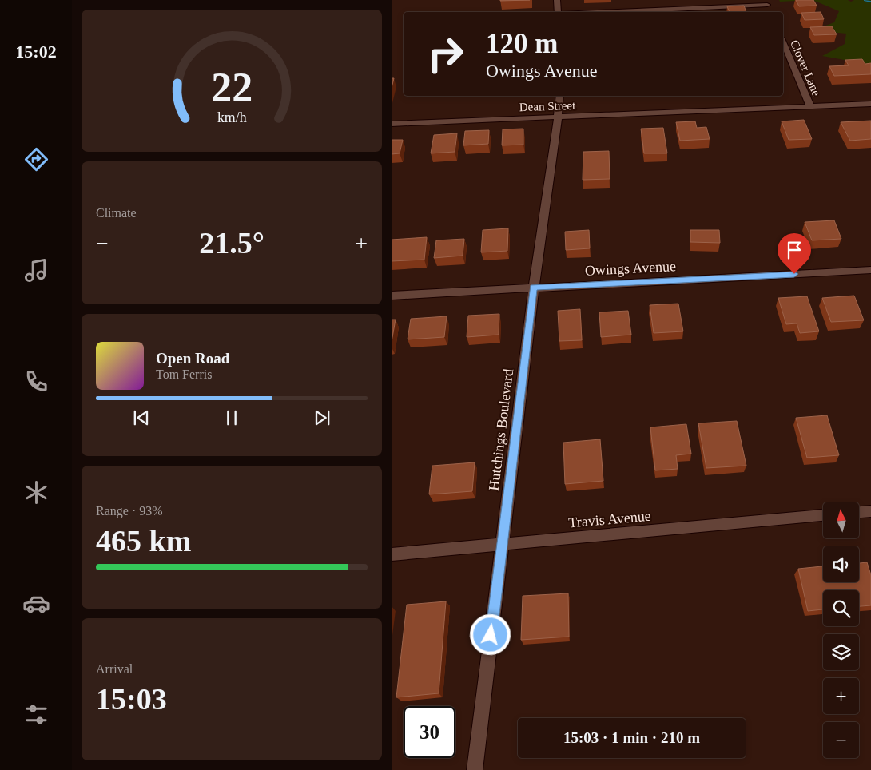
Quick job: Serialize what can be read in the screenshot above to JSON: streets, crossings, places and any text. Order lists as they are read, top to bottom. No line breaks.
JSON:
{"streets":{"street":["Clover Lane","Dean Street","Owings Avenue","Hutchings Boulevard","Travis Avenue"]},"crossings":[["Clover Lane","Dean Street"],["Dean Street","Hutchings Boulevard"],["Owings Avenue","Hutchings Boulevard"],["Hutchings Boulevard","Travis Avenue"]],"north":"top","page":{"tabs":"15:02","turn":["120 m","Owings Avenue"],"tile":["Climate",["Range · 93%","465 km"],["Arrival","15:03"]],"heat":["−","21.5°","+"],"song":["Open Road","Tom Ferris"],"map_buttons":["+","−"],"limit":"30","trip":"15:03 · 1 min · 210 m","gauge":["22","km/h"]}}
